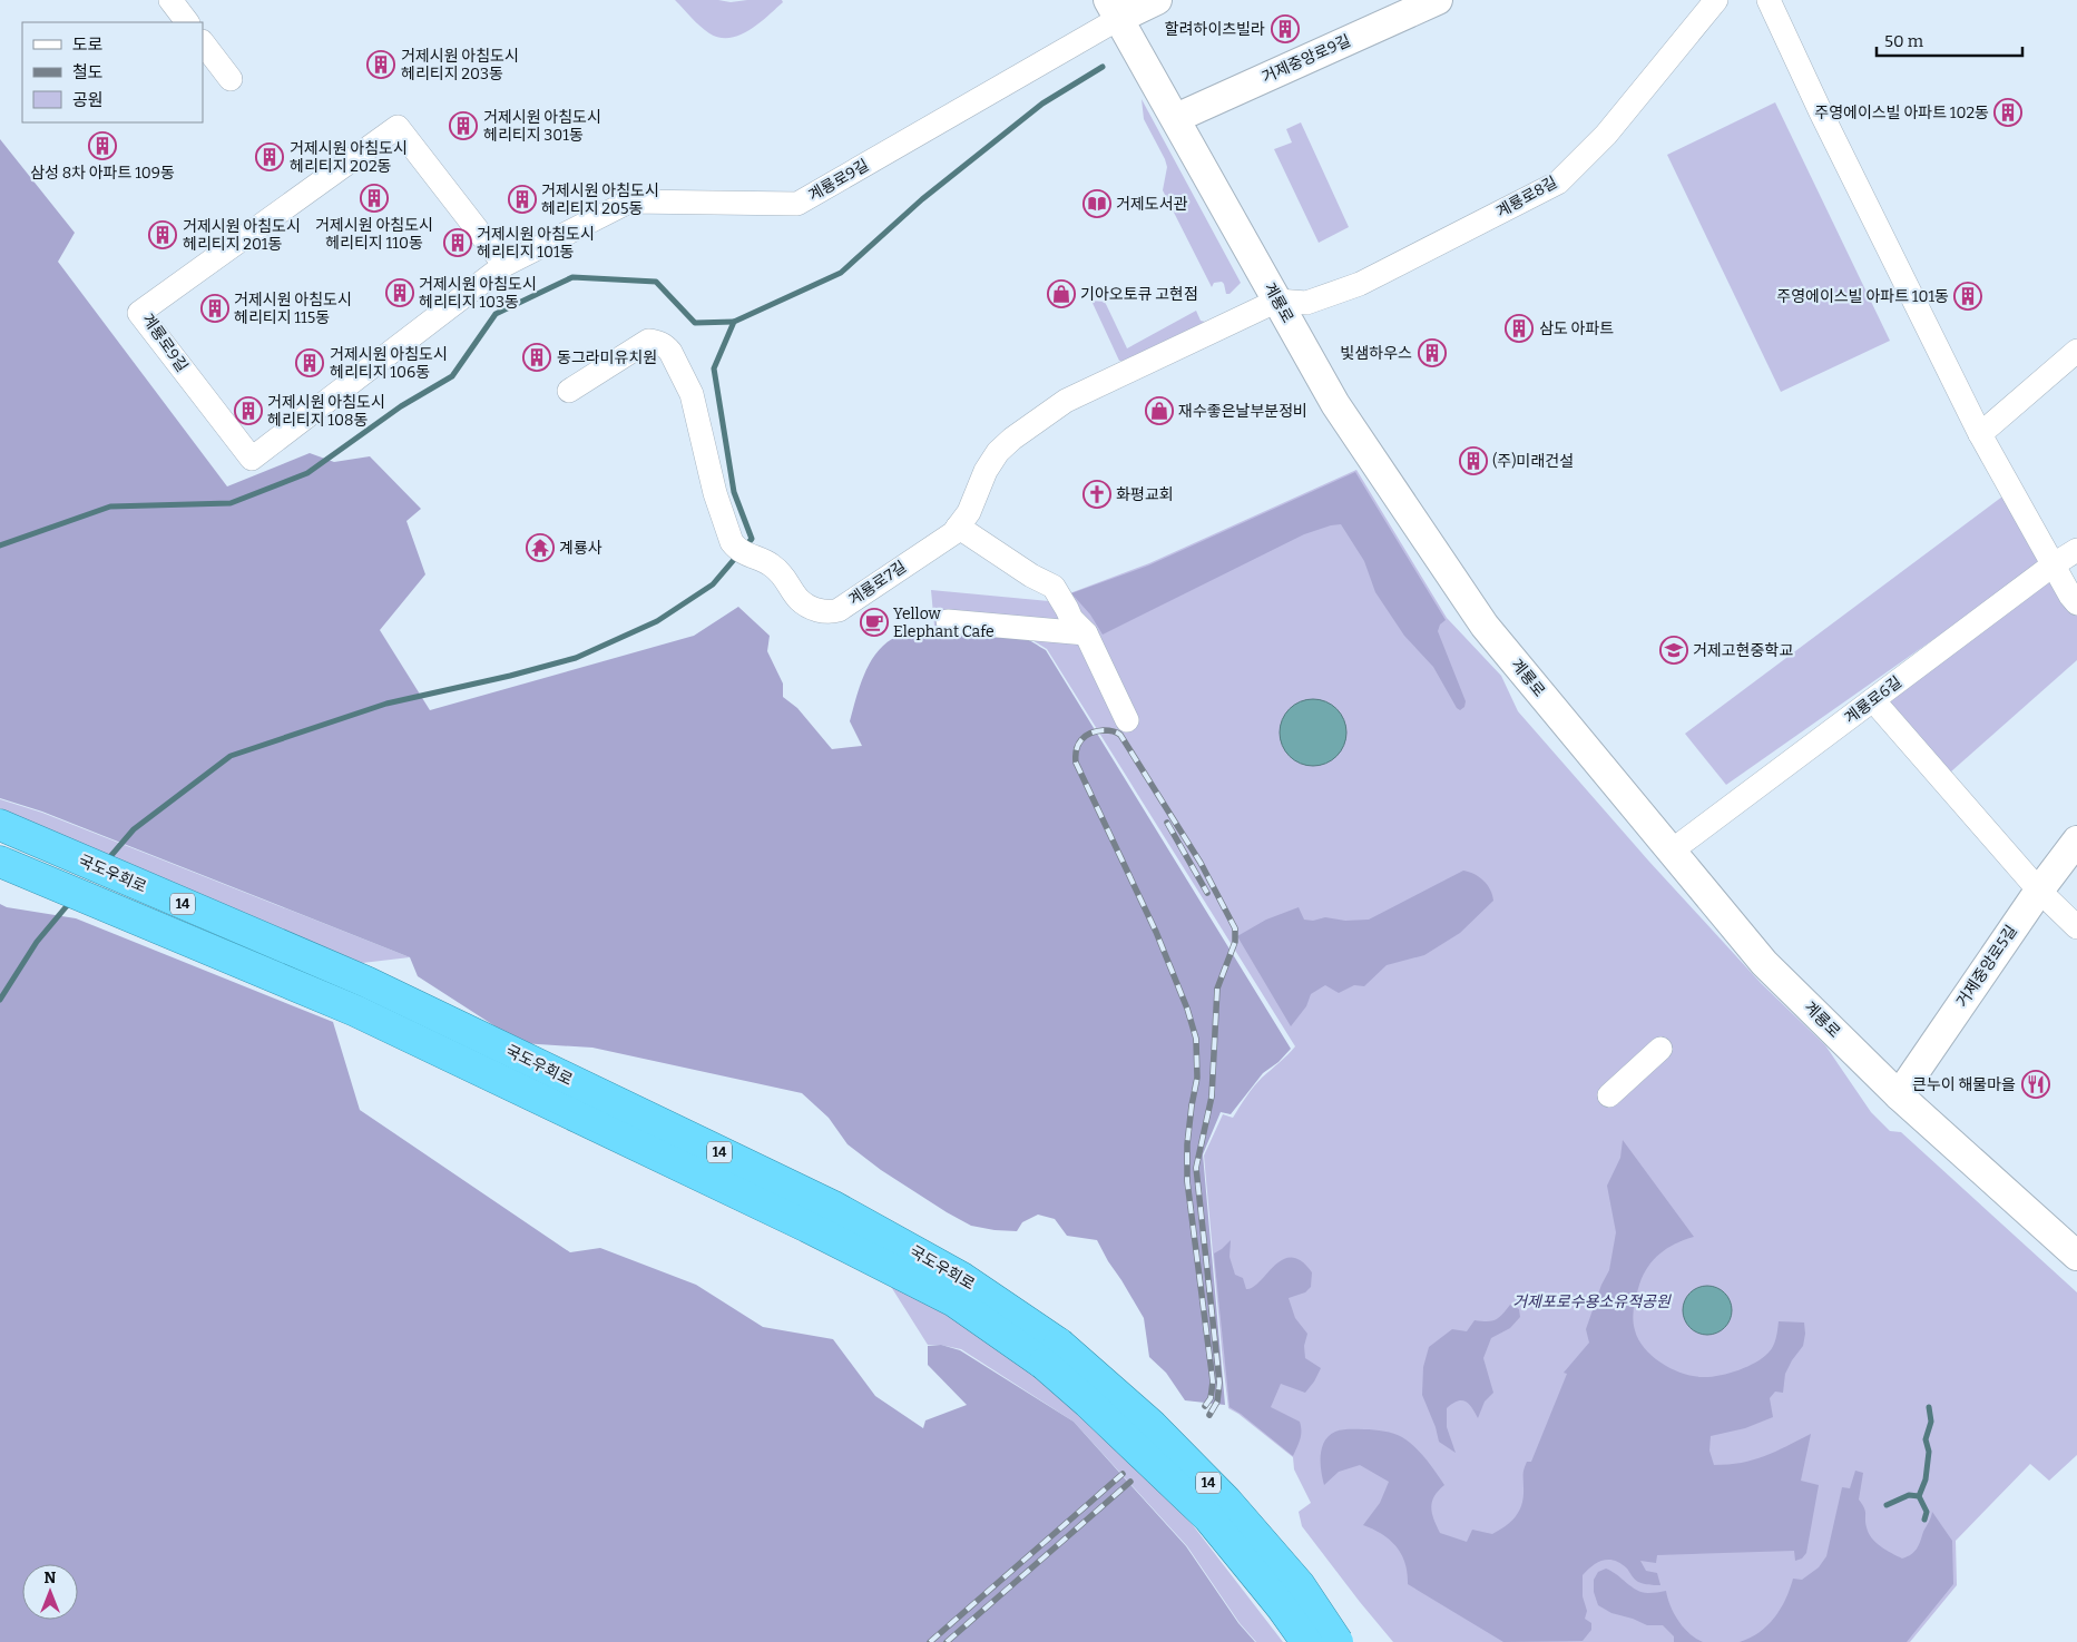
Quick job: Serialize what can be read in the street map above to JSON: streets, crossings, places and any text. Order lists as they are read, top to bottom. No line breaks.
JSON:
{"streets":{"highway":["국도우회로","14"],"street":["거제중앙로9길","계룡로9길","계룡로8길","계룡로","계룡로7길","계룡로6길","거제중앙로5길"]},"crossings":[["거제중앙로9길","계룡로"],["계룡로9길","계룡로"],["계룡로8길","계룡로"],["계룡로8길","계룡로7길"],["계룡로","계룡로7길"],["계룡로","계룡로6길"],["계룡로","거제중앙로5길"],["국도우회로","14"]],"parks":["거제포로수용소유적공원"],"places":{"building":["할려하이츠빌라","거제시원 아침도시 헤리티지 203동","주영에이스빌 아파트 102동","거제시원 아침도시 헤리티지 301동","삼성 8차 아파트 109동","거제시원 아침도시 헤리티지 202동","거제시원 아침도시 헤리티지 110동","거제시원 아침도시 헤리티지 205동","거제시원 아침도시 헤리티지 201동","거제시원 아침도시 헤리티지 101동","거제시원 아침도시 헤리티지 103동","주영에이스빌 아파트 101동","거제시원 아침도시 헤리티지 115동","삼도 아파트","빛샘하우스","동그라미유치원","거제시원 아침도시 헤리티지 106동","거제시원 아침도시 헤리티지 108동","(주)미래건설"],"library":["거제도서관"],"shop":["기아오토큐 고현점","재수좋은날부분정비"],"church":["화평교회"],"temple":["계룡사"],"cafe":["Yellow Elephant Cafe"],"school or university":["거제고현중학교"],"restaurant":["큰누이 해물마을"]},"legend":["도로","철도","공원"],"scale_bar":"50 m","north":"top"}
